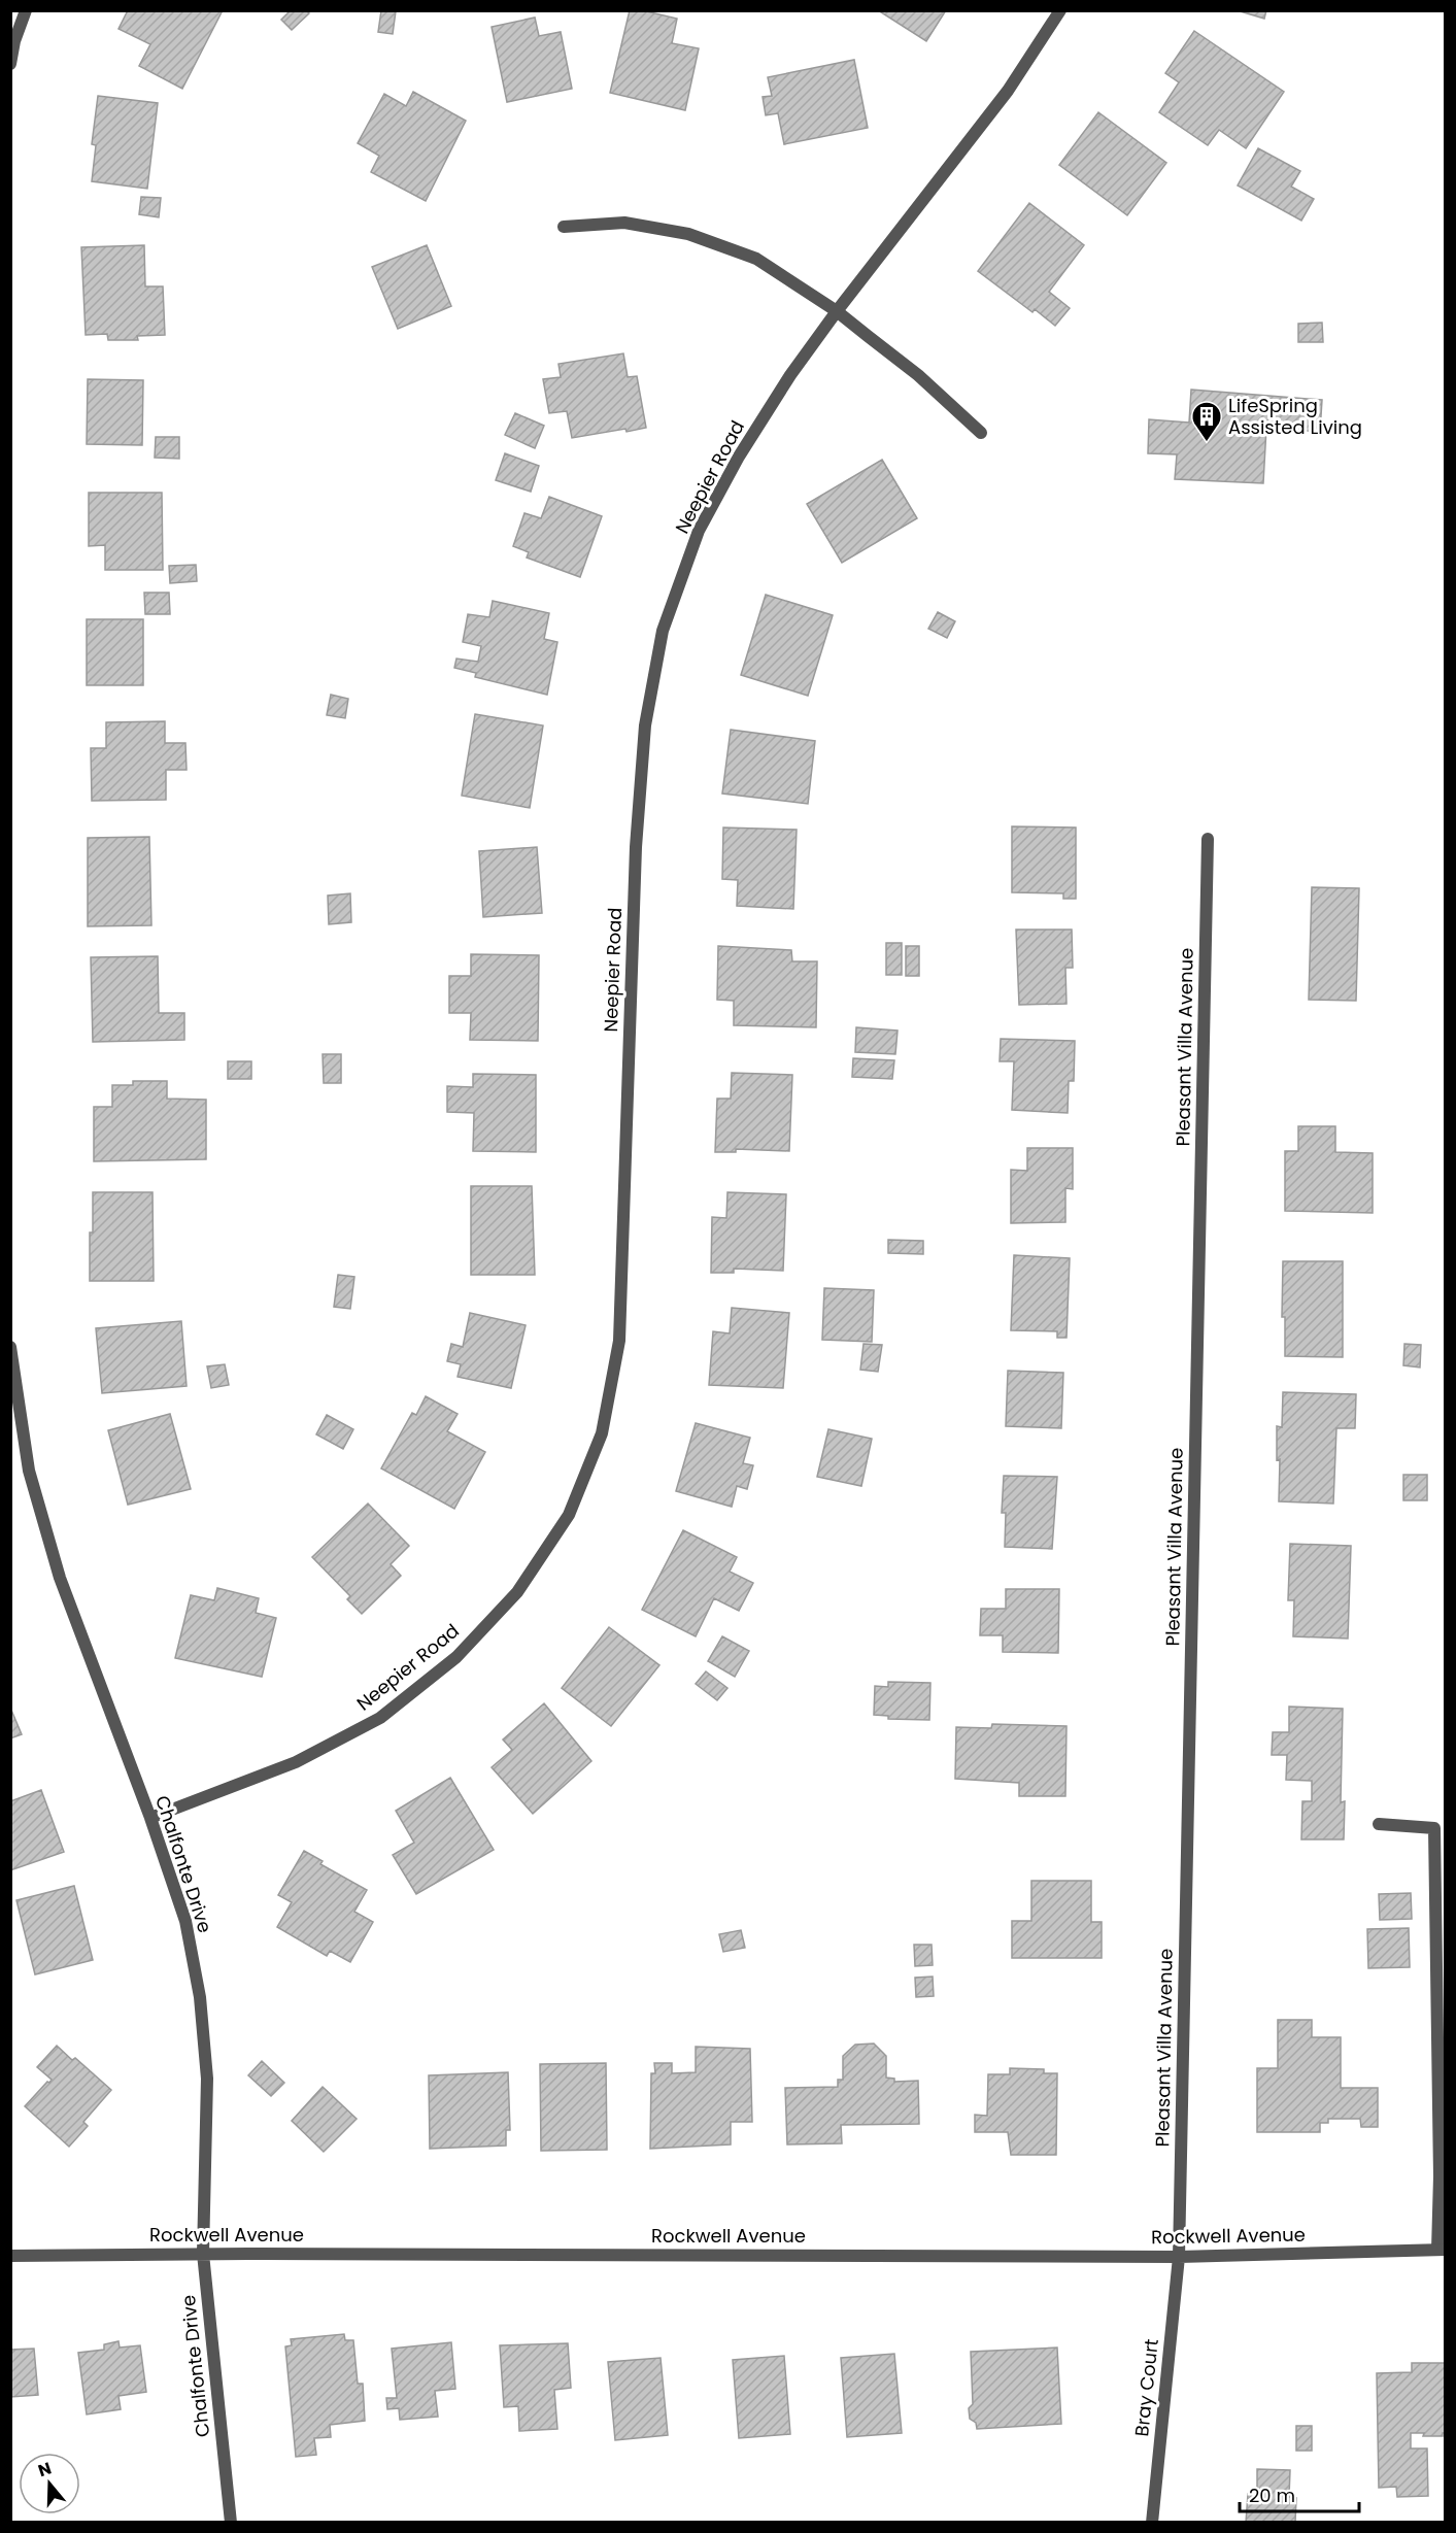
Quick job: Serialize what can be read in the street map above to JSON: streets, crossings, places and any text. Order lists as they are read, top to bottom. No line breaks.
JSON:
{"streets":{"street":["Neepier Road","Pleasant Villa Avenue","Chalfonte Drive","Rockwell Avenue","Bray Court"]},"crossings":[["Neepier Road","Chalfonte Drive"],["Pleasant Villa Avenue","Rockwell Avenue"],["Pleasant Villa Avenue","Bray Court"],["Chalfonte Drive","Rockwell Avenue"],["Rockwell Avenue","Bray Court"]],"places":{"building":["LifeSpring Assisted Living"]},"scale_bar":"20 m","north":"top"}
